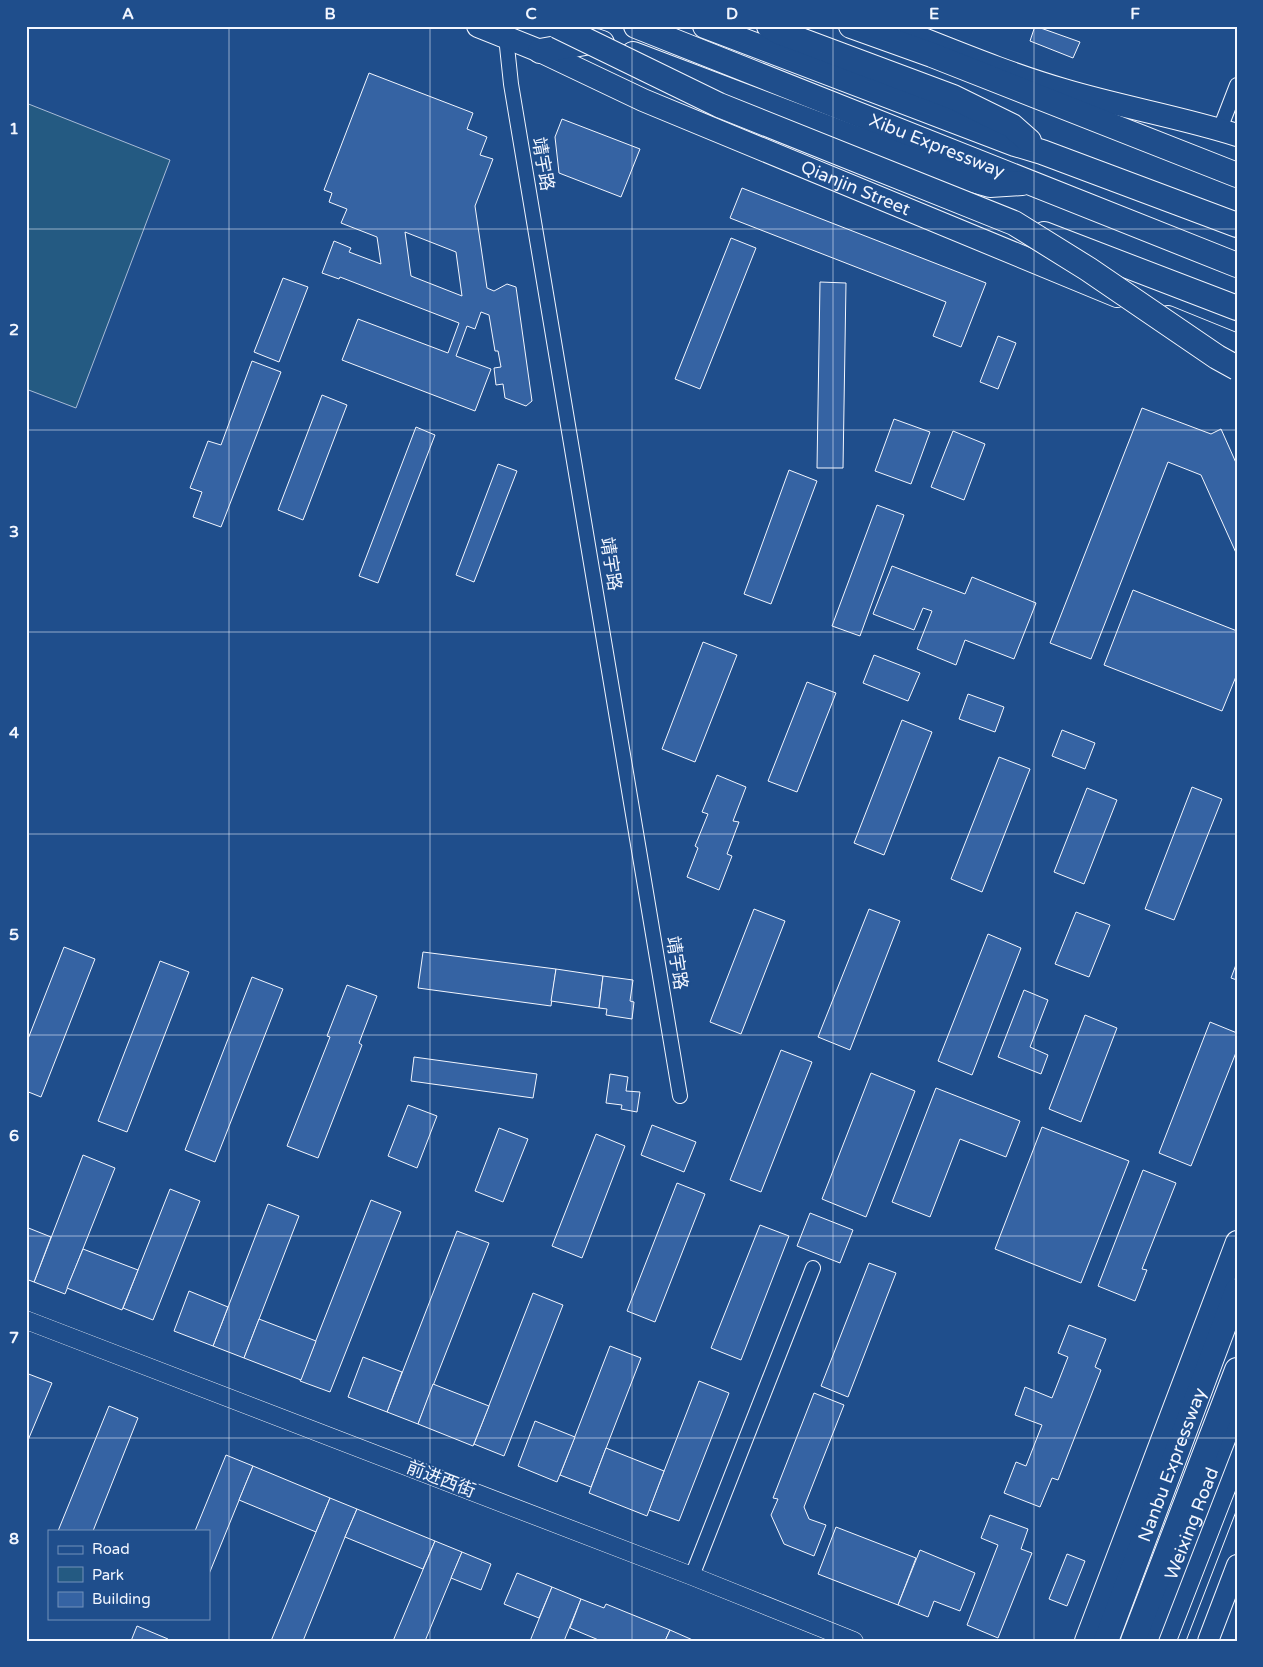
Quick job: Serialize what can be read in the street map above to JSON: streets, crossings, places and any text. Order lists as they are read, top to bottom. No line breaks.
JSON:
{"streets":{"highway":["Xibu Expressway","Nanbu Expressway"],"main road":["Qianjin Street","Weixing Road"],"street":["靖宇路","前进西街"]},"crossings":[["靖宇路","Qianjin Street"]],"legend":["Road","Park","Building"],"grid":{"columns":["A","B","C","D","E","F"],"rows":["1","2","3","4","5","6","7","8"]}}
